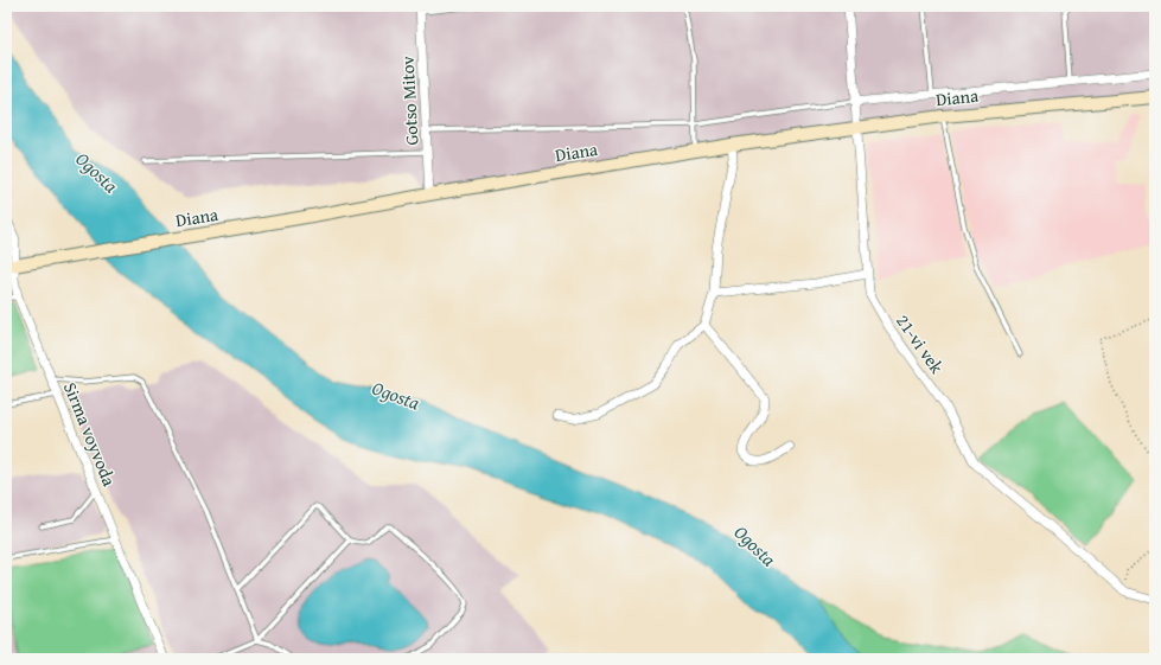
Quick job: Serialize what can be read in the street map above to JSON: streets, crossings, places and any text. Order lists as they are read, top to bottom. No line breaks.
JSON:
{"streets":{"main road":["Diana"],"street":["Gotso Mitov","21-vi vek","Sirma voyvoda"]},"crossings":[["Diana","Gotso Mitov"],["Diana","21-vi vek"],["Diana","Sirma voyvoda"]],"water":["Ogosta"]}
